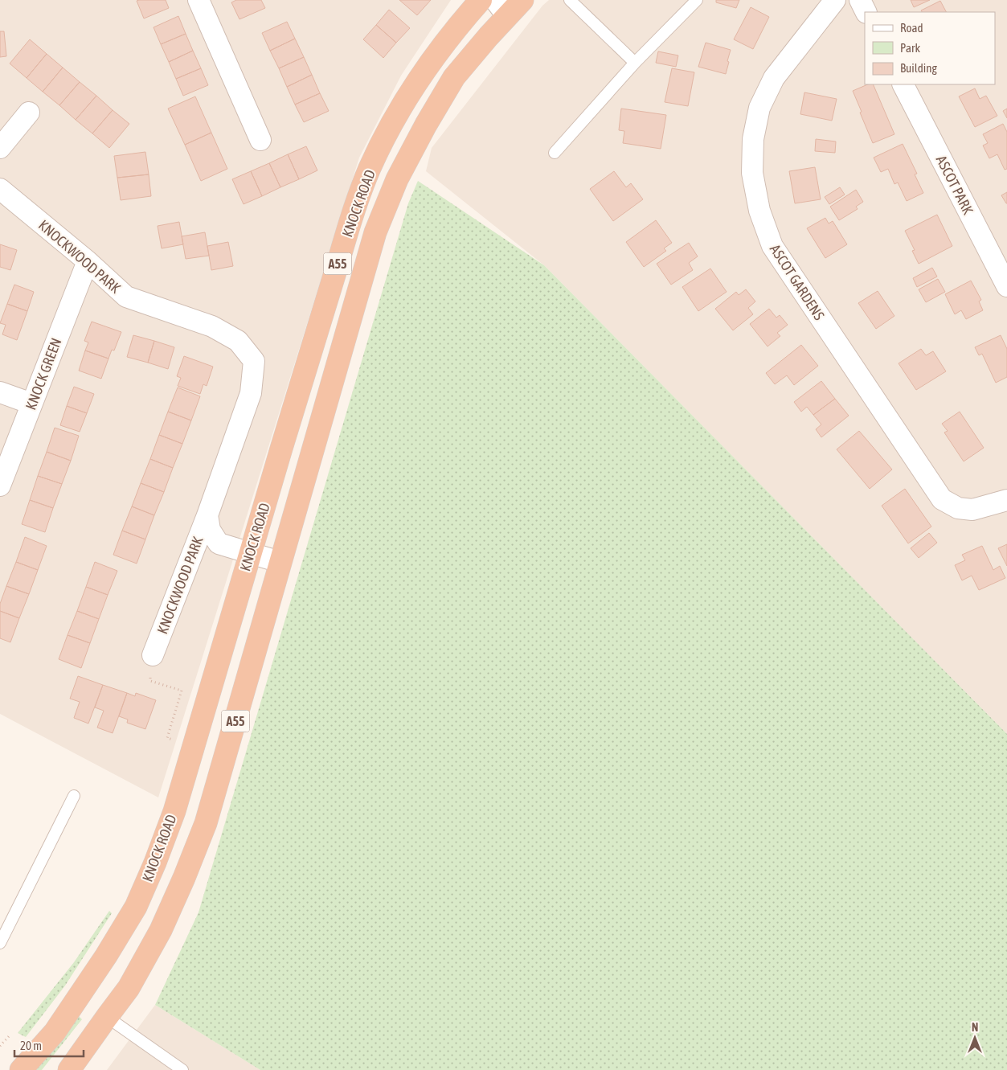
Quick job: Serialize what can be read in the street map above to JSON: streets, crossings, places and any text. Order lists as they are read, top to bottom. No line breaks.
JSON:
{"streets":{"highway":["KNOCK ROAD","A55"],"street":["ASCOT PARK","KNOCKWOOD PARK","ASCOT GARDENS","KNOCK GREEN"]},"crossings":[["KNOCK ROAD","KNOCKWOOD PARK"],["KNOCKWOOD PARK","KNOCK GREEN"]],"legend":["Road","Park","Building"],"scale_bar":"20 m","north":"top"}
